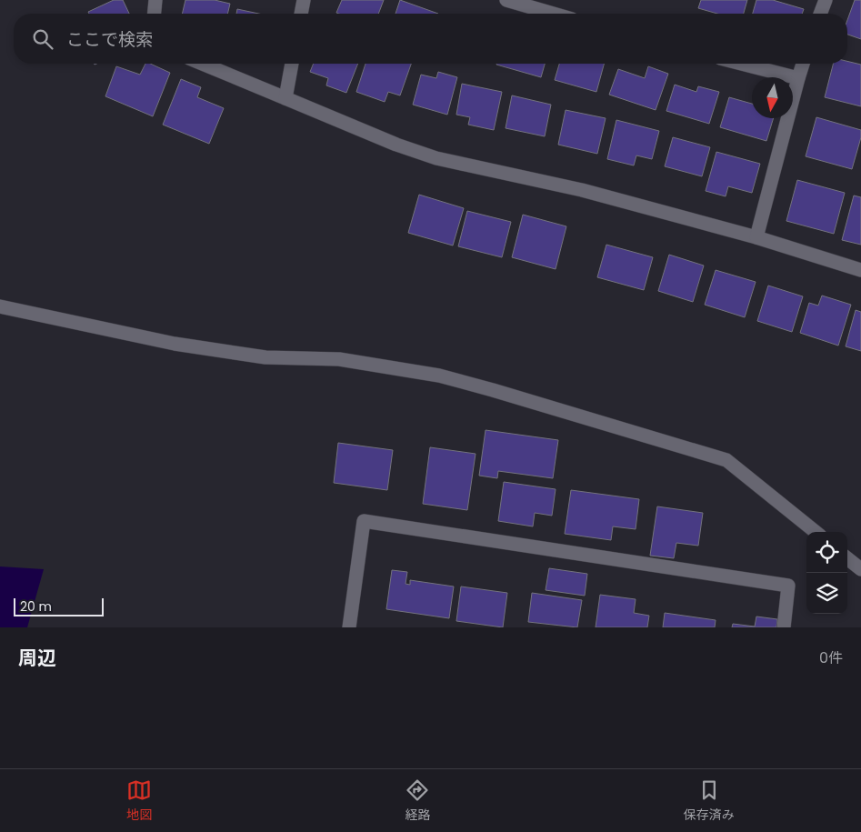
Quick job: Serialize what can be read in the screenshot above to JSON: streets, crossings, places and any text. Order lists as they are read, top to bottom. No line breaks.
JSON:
{"scale_bar":"20 m","north":"bottom","page":{"search":"ここで検索","scale":"20 m","heading":["周辺","0件"],"nav":["地図","経路","保存済み"]}}
